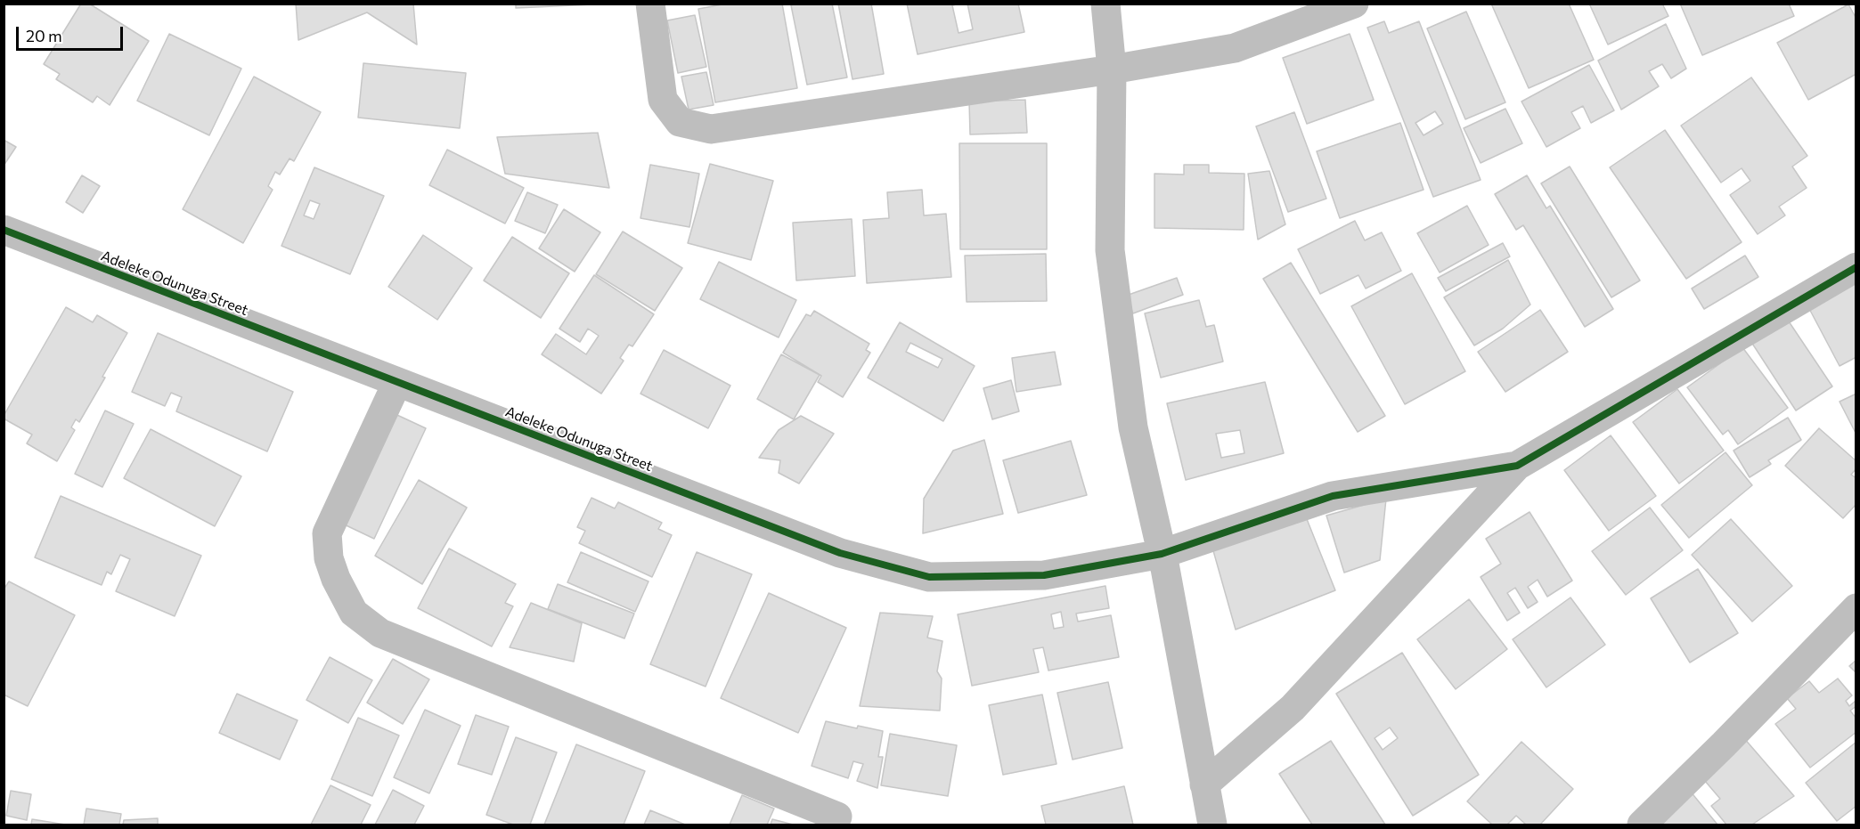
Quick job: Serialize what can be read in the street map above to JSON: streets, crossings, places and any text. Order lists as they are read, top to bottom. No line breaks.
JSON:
{"streets":{"street":["Adeleke Odunuga Street"]},"scale_bar":"20 m"}
